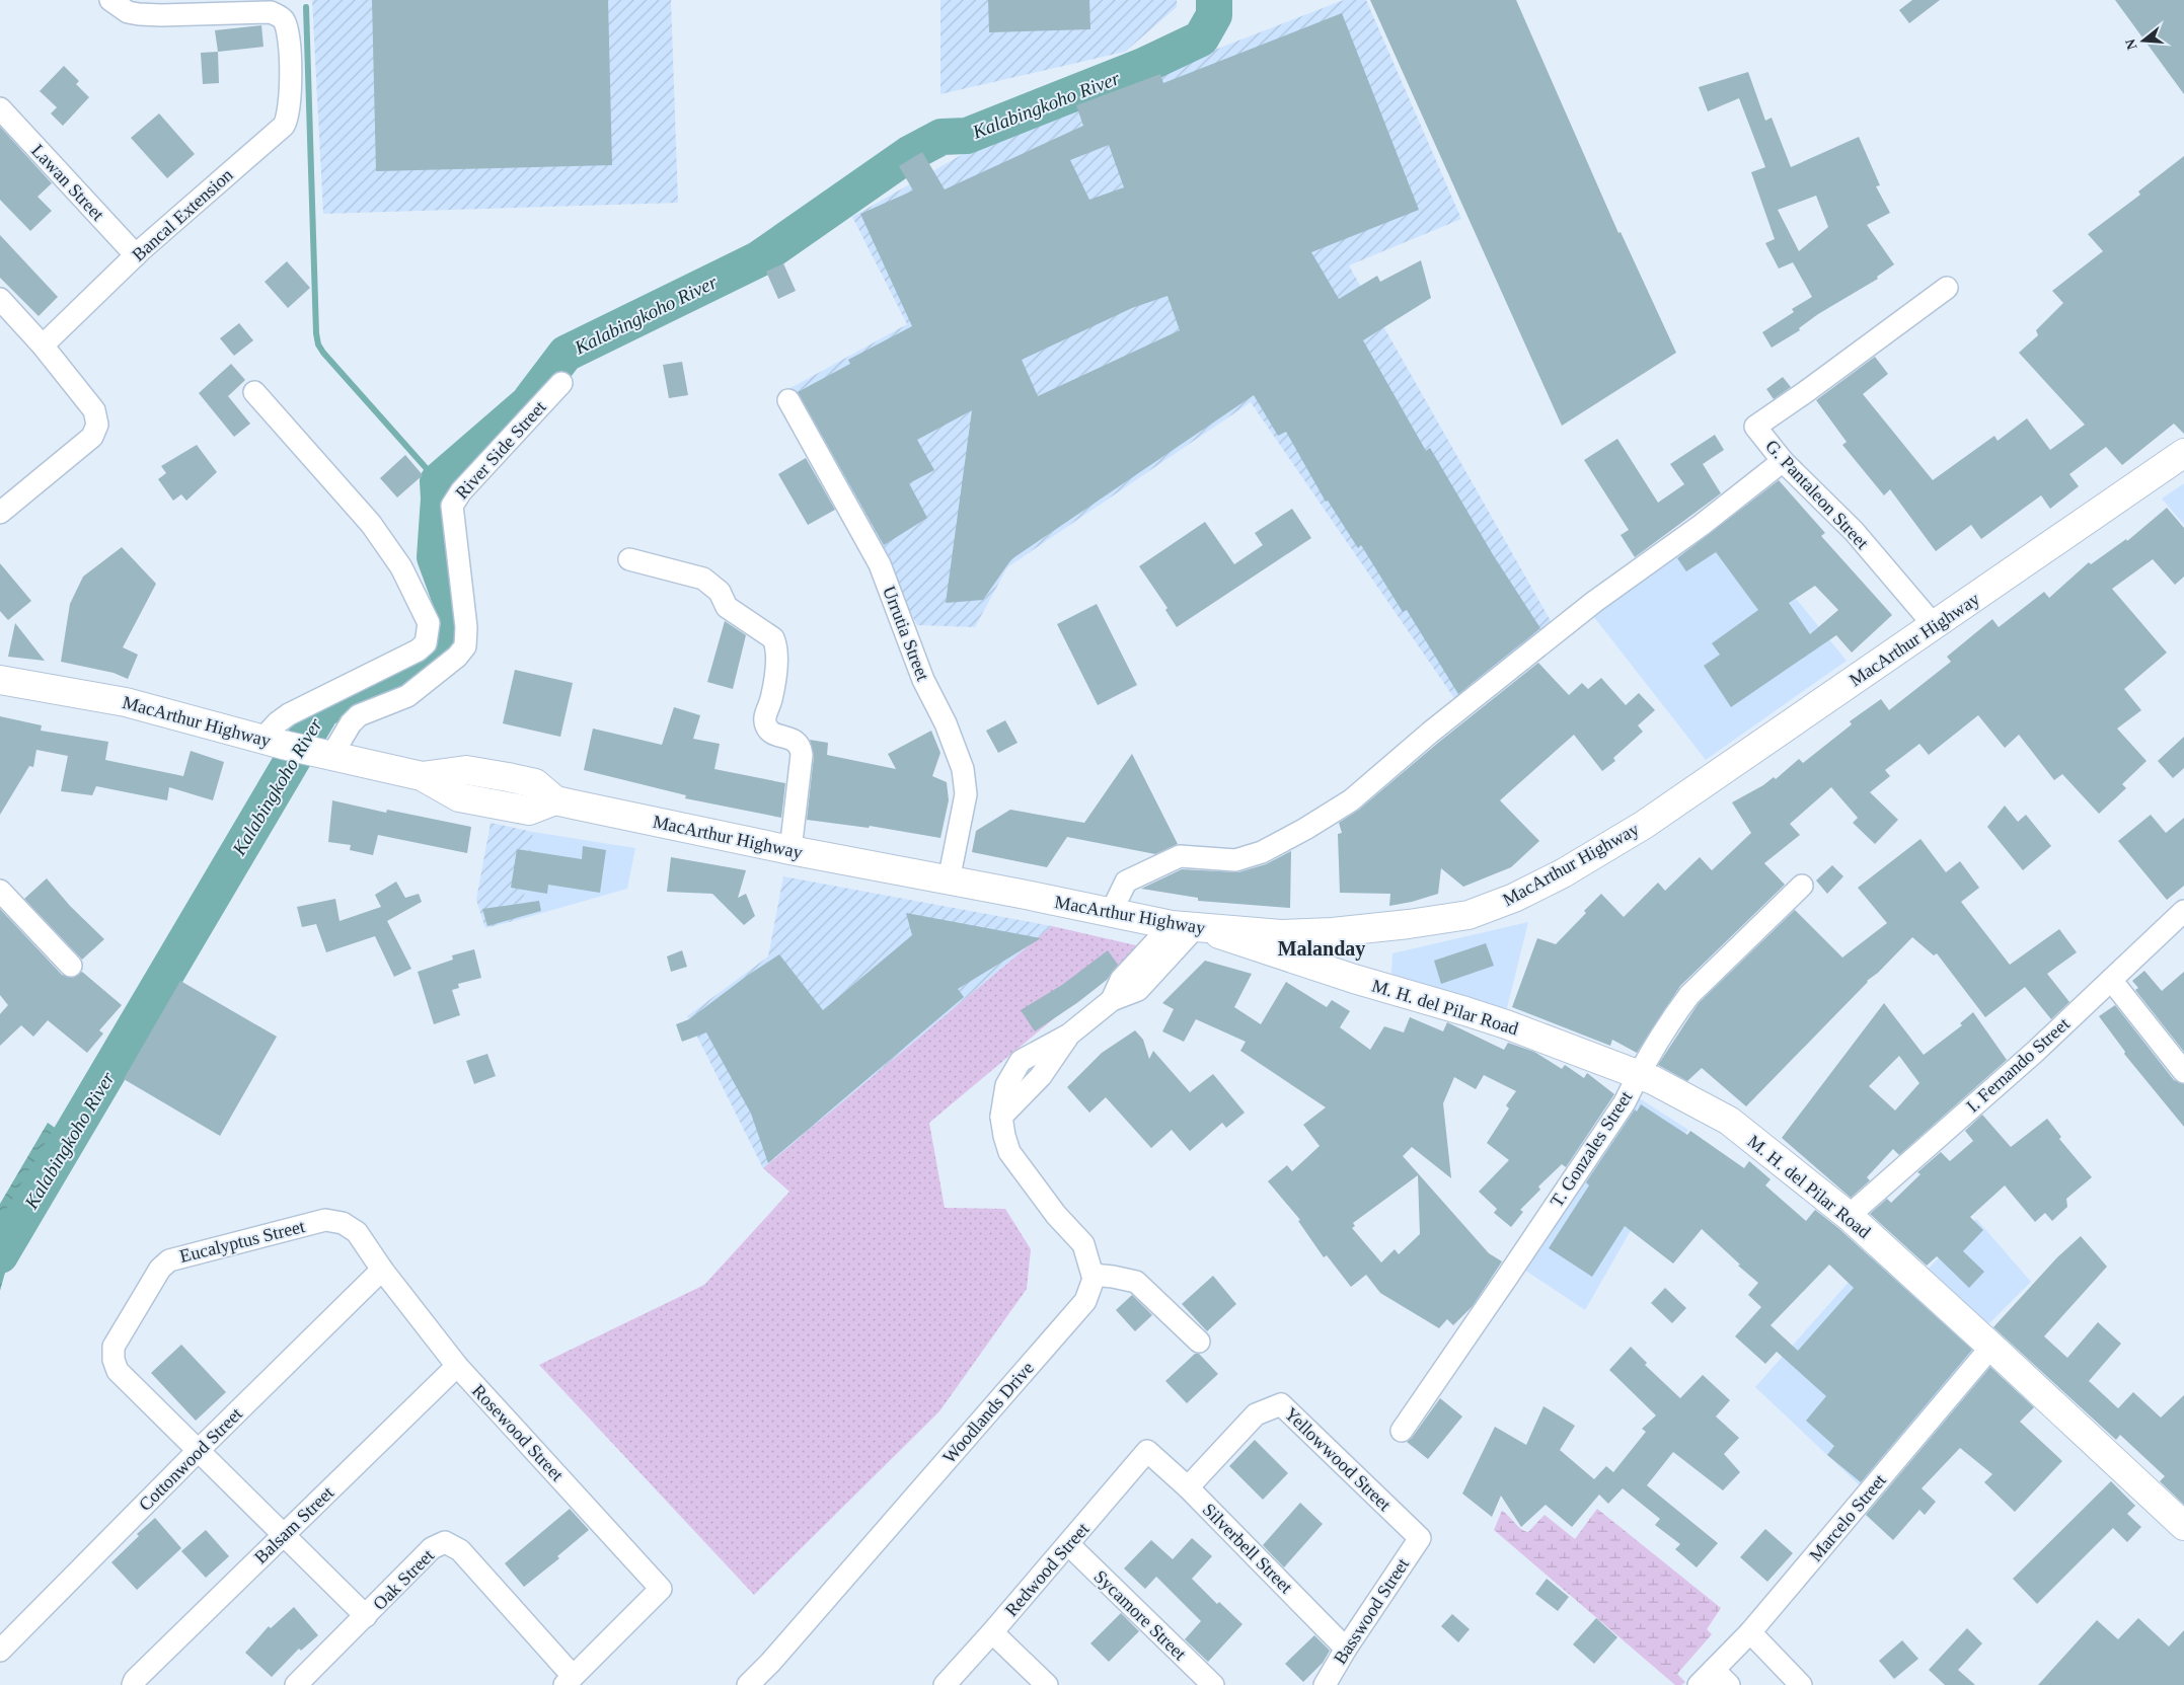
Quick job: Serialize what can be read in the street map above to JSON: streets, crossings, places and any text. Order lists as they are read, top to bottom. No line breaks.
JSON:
{"streets":{"main road":["MacArthur Highway","M. H. del Pilar Road"],"street":["Lawan Street","Bancal Extension","River Side Street","G. Pantaleon Street","Urrutia Street","I. Fernando Street","T. Gonzales Street","Eucalyptus Street","Woodlands Drive","Rosewood Street","Cottonwood Street","Yellowwood Street","Marcelo Street","Balsam Street","Silverbell Street","Redwood Street","Oak Street","Basswood Street","Sycamore Street"]},"crossings":[["Lawan Street","Bancal Extension"],["River Side Street","MacArthur Highway"],["G. Pantaleon Street","MacArthur Highway"],["Urrutia Street","MacArthur Highway"],["MacArthur Highway","M. H. del Pilar Road"],["M. H. del Pilar Road","I. Fernando Street"],["M. H. del Pilar Road","T. Gonzales Street"],["M. H. del Pilar Road","Marcelo Street"],["Eucalyptus Street","Rosewood Street"],["Eucalyptus Street","Cottonwood Street"],["Eucalyptus Street","Balsam Street"],["Eucalyptus Street","Oak Street"],["Rosewood Street","Cottonwood Street"],["Rosewood Street","Balsam Street"],["Rosewood Street","Oak Street"],["Yellowwood Street","Silverbell Street"],["Yellowwood Street","Basswood Street"],["Silverbell Street","Redwood Street"],["Silverbell Street","Basswood Street"],["Redwood Street","Sycamore Street"]],"districts":["Malanday"],"water":["Kalabingkoho River"],"north":"left"}
